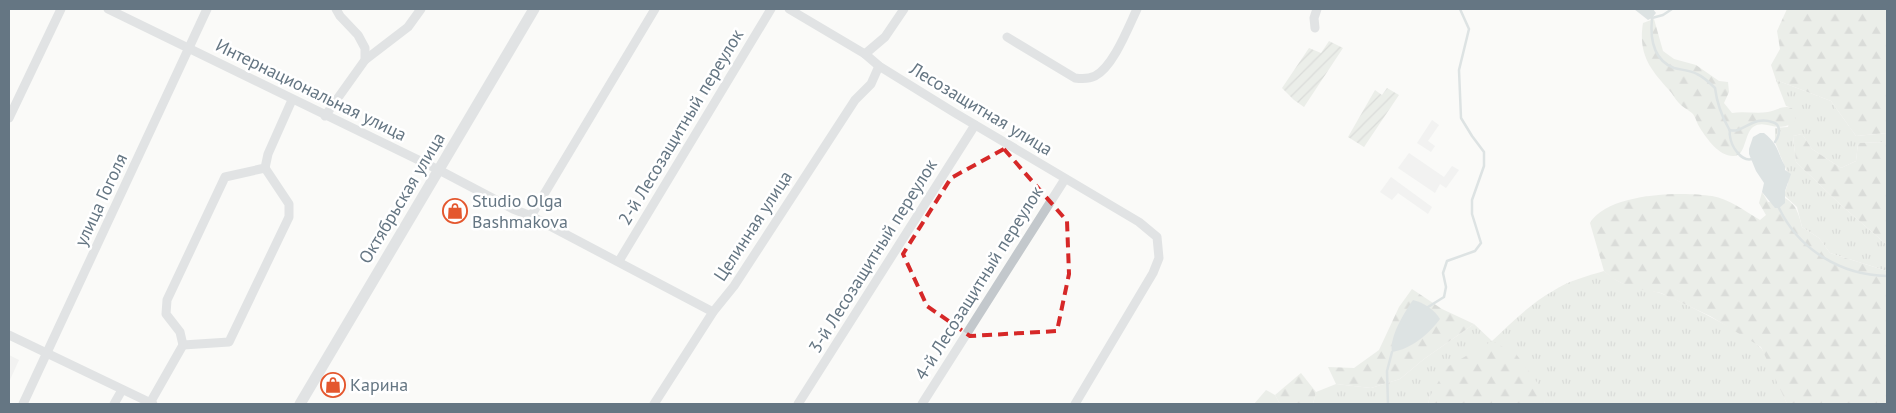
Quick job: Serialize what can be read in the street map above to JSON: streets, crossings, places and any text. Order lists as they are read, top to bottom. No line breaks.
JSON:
{"streets":{"street":["Интернациональная улица","Лесозащитная улица","2-й Лесозащитный переулок","Октябрьская улица","улица Гоголя","Целинная улица","3-й Лесозащитный переулок","4-й Лесозащитный переулок"]},"crossings":[["Интернациональная улица","2-й Лесозащитный переулок"],["Интернациональная улица","Октябрьская улица"],["Интернациональная улица","улица Гоголя"],["Интернациональная улица","Целинная улица"],["Лесозащитная улица","Целинная улица"],["Лесозащитная улица","3-й Лесозащитный переулок"],["Лесозащитная улица","4-й Лесозащитный переулок"]],"places":{"shop":["Studio Olga Bashmakova","Карина"]}}
